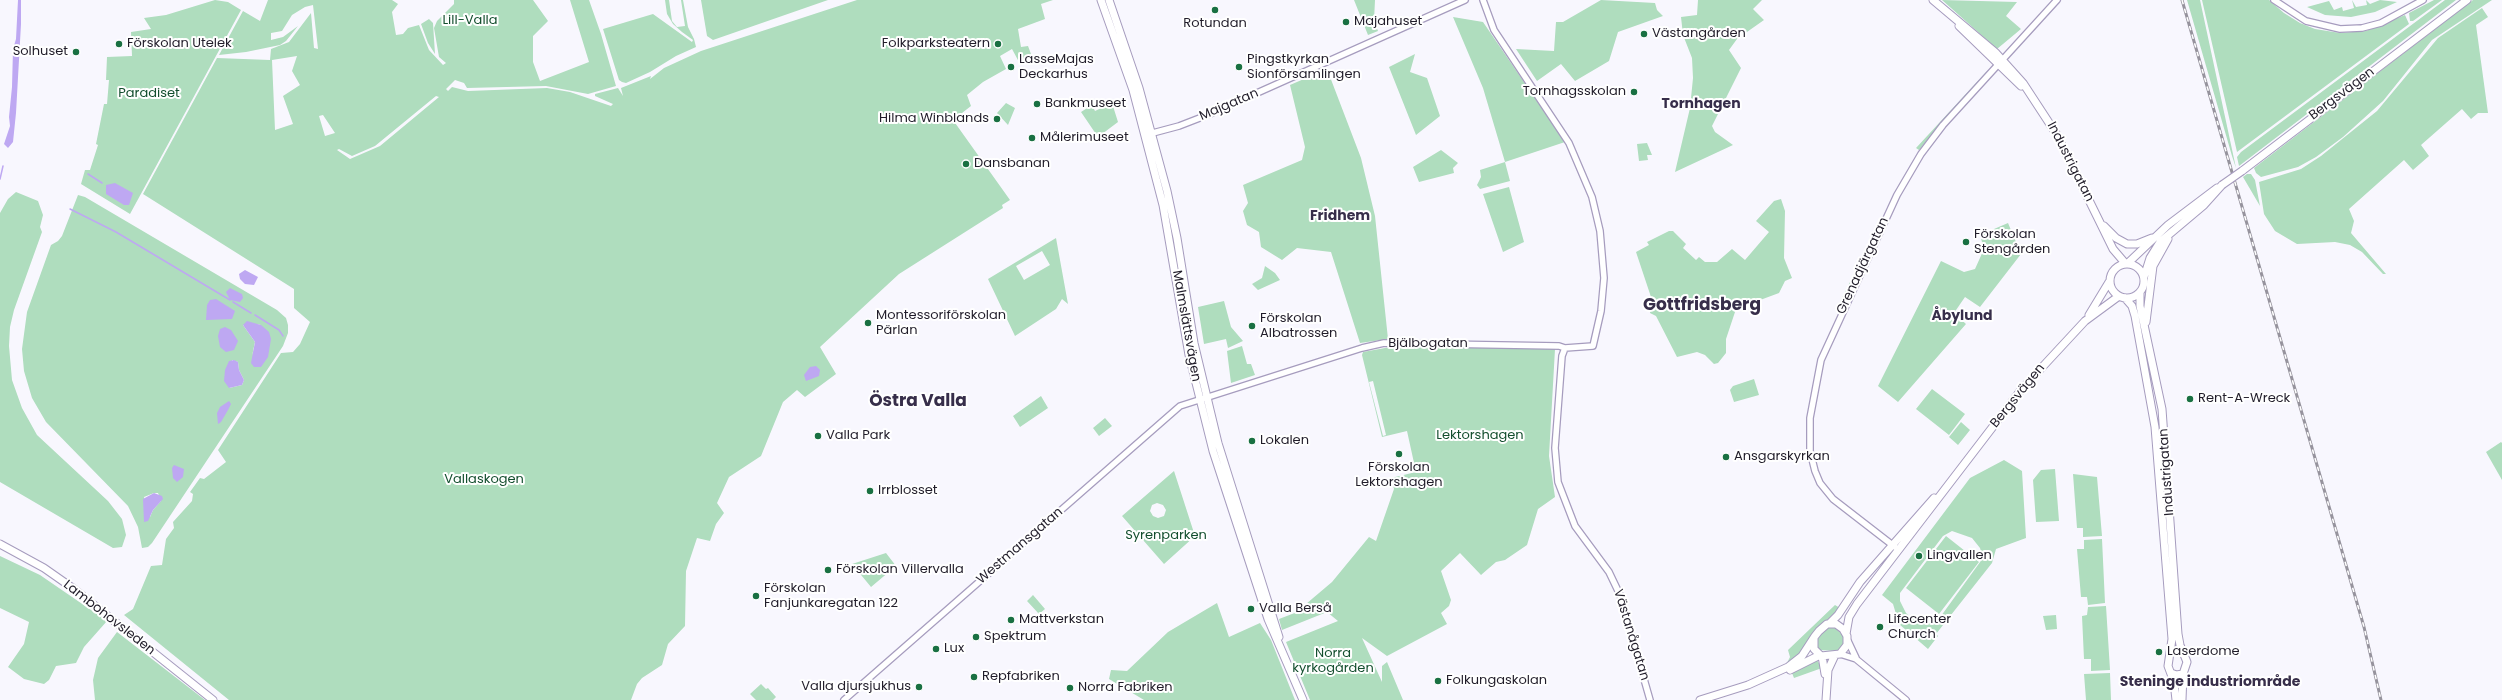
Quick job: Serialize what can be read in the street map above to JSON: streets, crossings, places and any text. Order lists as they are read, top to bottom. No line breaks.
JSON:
{"streets":{"main road":["Bergsvägen","Industrigatan","Malmslättsvägen","Lambohovsleden"],"street":["Majgatan","Grenadjärgatan","Bjälbogatan","Westmansgatan","Västanågatan"]},"crossings":[["Bergsvägen","Industrigatan"],["Bergsvägen","Grenadjärgatan"],["Majgatan","Malmslättsvägen"],["Industrigatan","Grenadjärgatan"],["Malmslättsvägen","Bjälbogatan"],["Malmslättsvägen","Westmansgatan"],["Bjälbogatan","Westmansgatan"],["Bjälbogatan","Västanågatan"]],"districts":["Tornhagen","Fridhem","Gottfridsberg","Åbylund","Östra Valla","Steninge industriområde"],"parks":["Lill-Valla","Paradiset","Lektorshagen","Vallaskogen","Syrenparken","Norra kyrkogården"],"places":["Rotundan","Majahuset","Västangården","Förskolan Utelek","Folkparksteatern","Solhuset","LasseMajas Deckarhus","Pingstkyrkan Sionförsamlingen","Tornhagsskolan","Bankmuseet","Hilma Winblands","Målerimuseet","Dansbanan","Förskolan Stengården","Montessoriförskolan Pärlan","Förskolan Albatrossen","Rent-A-Wreck","Valla Park","Lokalen","Förskolan Lektorshagen","Ansgarskyrkan","Irrblosset","Lingvallen","Förskolan Villervalla","Förskolan Fanjunkaregatan 122","Valla Berså","Mattverkstan","Lifecenter Church","Spektrum","Lux","Laserdome","Repfabriken","Folkungaskolan","Valla djursjukhus","Norra Fabriken"]}
